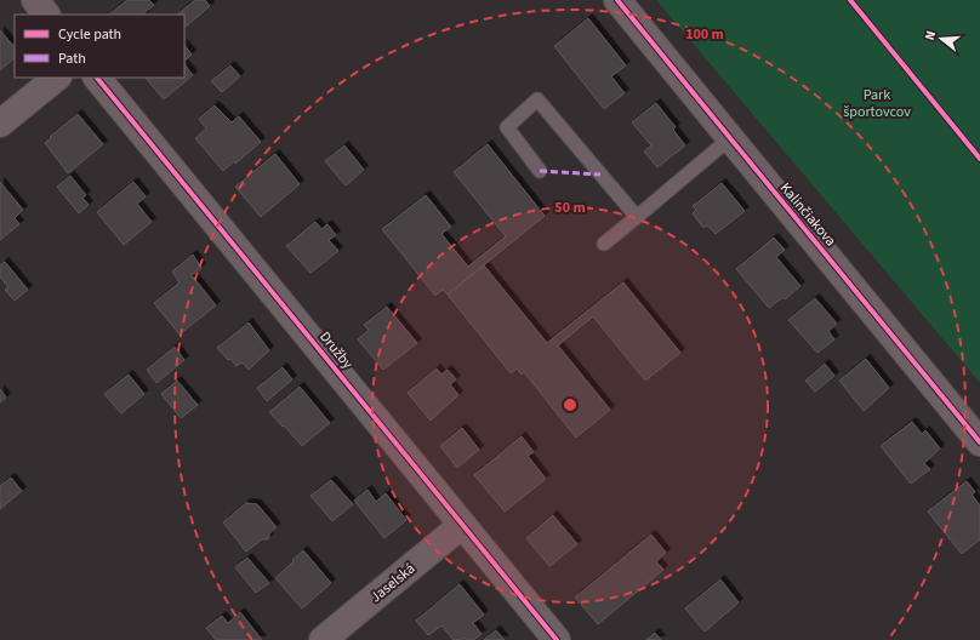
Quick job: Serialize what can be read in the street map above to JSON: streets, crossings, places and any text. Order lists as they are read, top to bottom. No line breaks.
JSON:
{"streets":{"street":["Kalinčiakova","Družby","Jaselská"]},"crossings":[["Družby","Jaselská"]],"parks":["Park športovcov"],"legend":["Cycle path","Path"],"north":"left","rings":["100 m","50 m"]}
